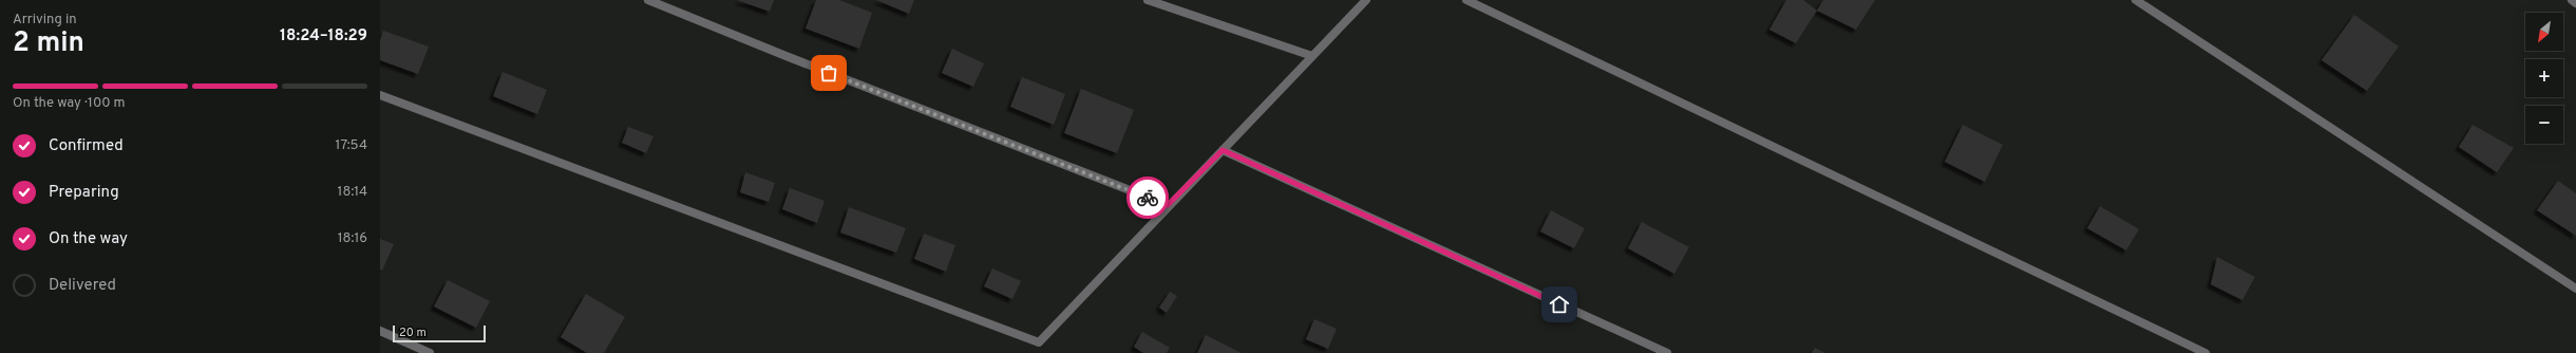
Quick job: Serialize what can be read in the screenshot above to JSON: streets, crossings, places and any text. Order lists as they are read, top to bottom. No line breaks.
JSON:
{"scale_bar":"20 m","north":"bottom left","page":{"heading":["2 min","Arriving in","18:24–18:29"],"map_buttons":["+","−"],"bar":"On the way · 100 m","list":[["Confirmed","17:54"],["Preparing","18:14"],["On the way","18:16"],"Delivered"],"scale":"20 m"}}
